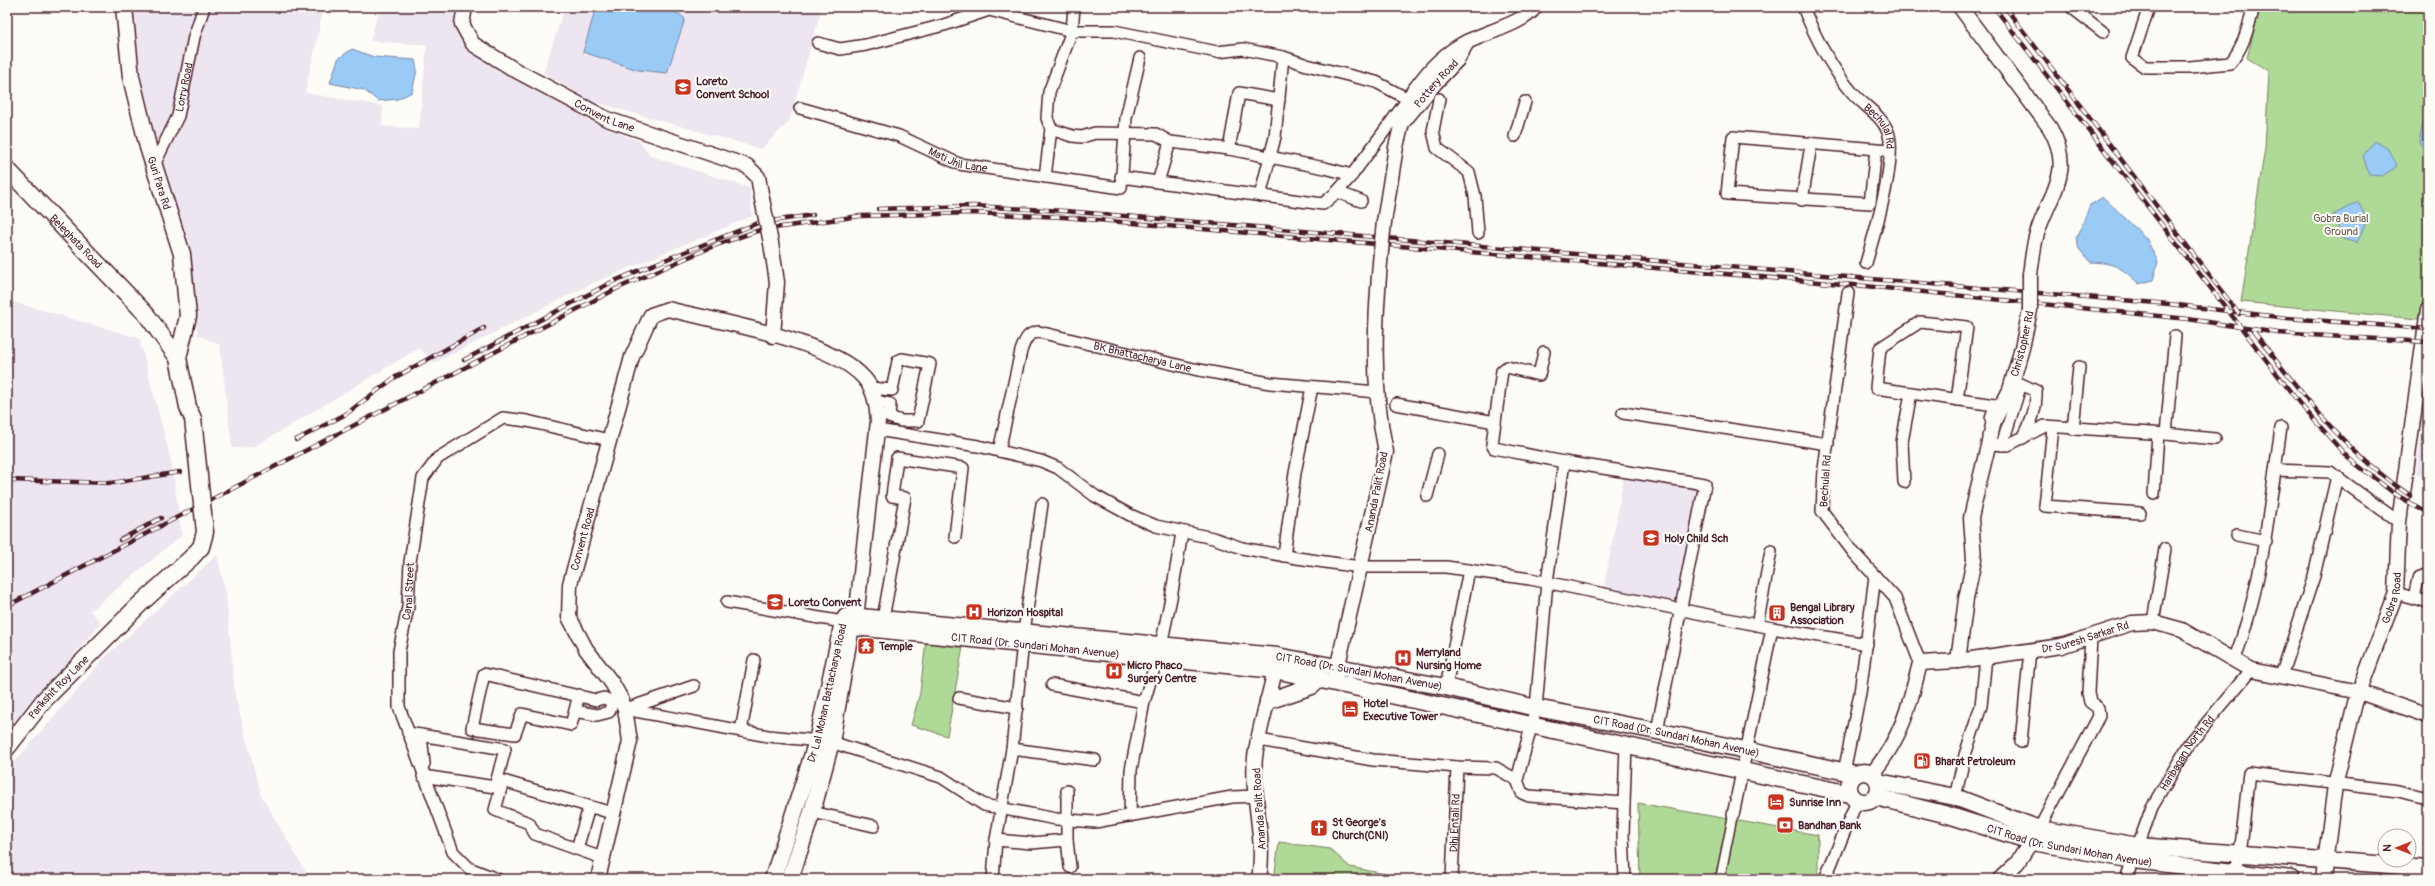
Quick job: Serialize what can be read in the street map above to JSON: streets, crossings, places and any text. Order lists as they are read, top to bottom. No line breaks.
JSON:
{"streets":{"main road":["Guri Para Rd","Beleghata Road","CIT Road (Dr. Sundari Mohan Avenue)","Parikshit Roy Lane","Dr Lal Mohan Battacharya Road"],"street":["Pottery Road","Lorry Road","Convent Lane","Bechulal Rd","Mati Jhil Lane","Christopher Rd","BK Bhattacharya Lane","Ananda Palit Road","Convent Road","Canal Street","Gobra Road","Dr Suresh Sarkar Rd","Haribagan North Rd","Dihi Entali Rd"]},"crossings":[["Pottery Road","Mati Jhil Lane"],["Pottery Road","Ananda Palit Road"],["Lorry Road","Guri Para Rd"],["Convent Lane","Convent Road"],["Bechulal Rd","Dr Suresh Sarkar Rd"],["Guri Para Rd","Beleghata Road"],["Guri Para Rd","Parikshit Roy Lane"],["Beleghata Road","Parikshit Roy Lane"],["Christopher Rd","Dr Suresh Sarkar Rd"],["BK Bhattacharya Lane","Ananda Palit Road"],["Ananda Palit Road","CIT Road (Dr. Sundari Mohan Avenue)"],["Convent Road","Canal Street"],["Gobra Road","Dr Suresh Sarkar Rd"],["Gobra Road","CIT Road (Dr. Sundari Mohan Avenue)"],["Dr Suresh Sarkar Rd","Haribagan North Rd"],["CIT Road (Dr. Sundari Mohan Avenue)","Dr Lal Mohan Battacharya Road"],["CIT Road (Dr. Sundari Mohan Avenue)","Haribagan North Rd"]],"parks":["Gobra Burial Ground"],"places":{"school or university":["Loreto Convent School","Holy Child Sch","Loreto Convent"],"hospital":["Horizon Hospital","Merryland Nursing Home","Micro Phaco Surgery Centre"],"building":["Bengal Library Association"],"temple":["Temple"],"hotel":["Hotel Executive Tower","Sunrise Inn"],"fuel station":["Bharat Petroleum"],"bank":["Bandhan Bank"],"church":["St George's Church(CNI)"]},"north":"left"}
